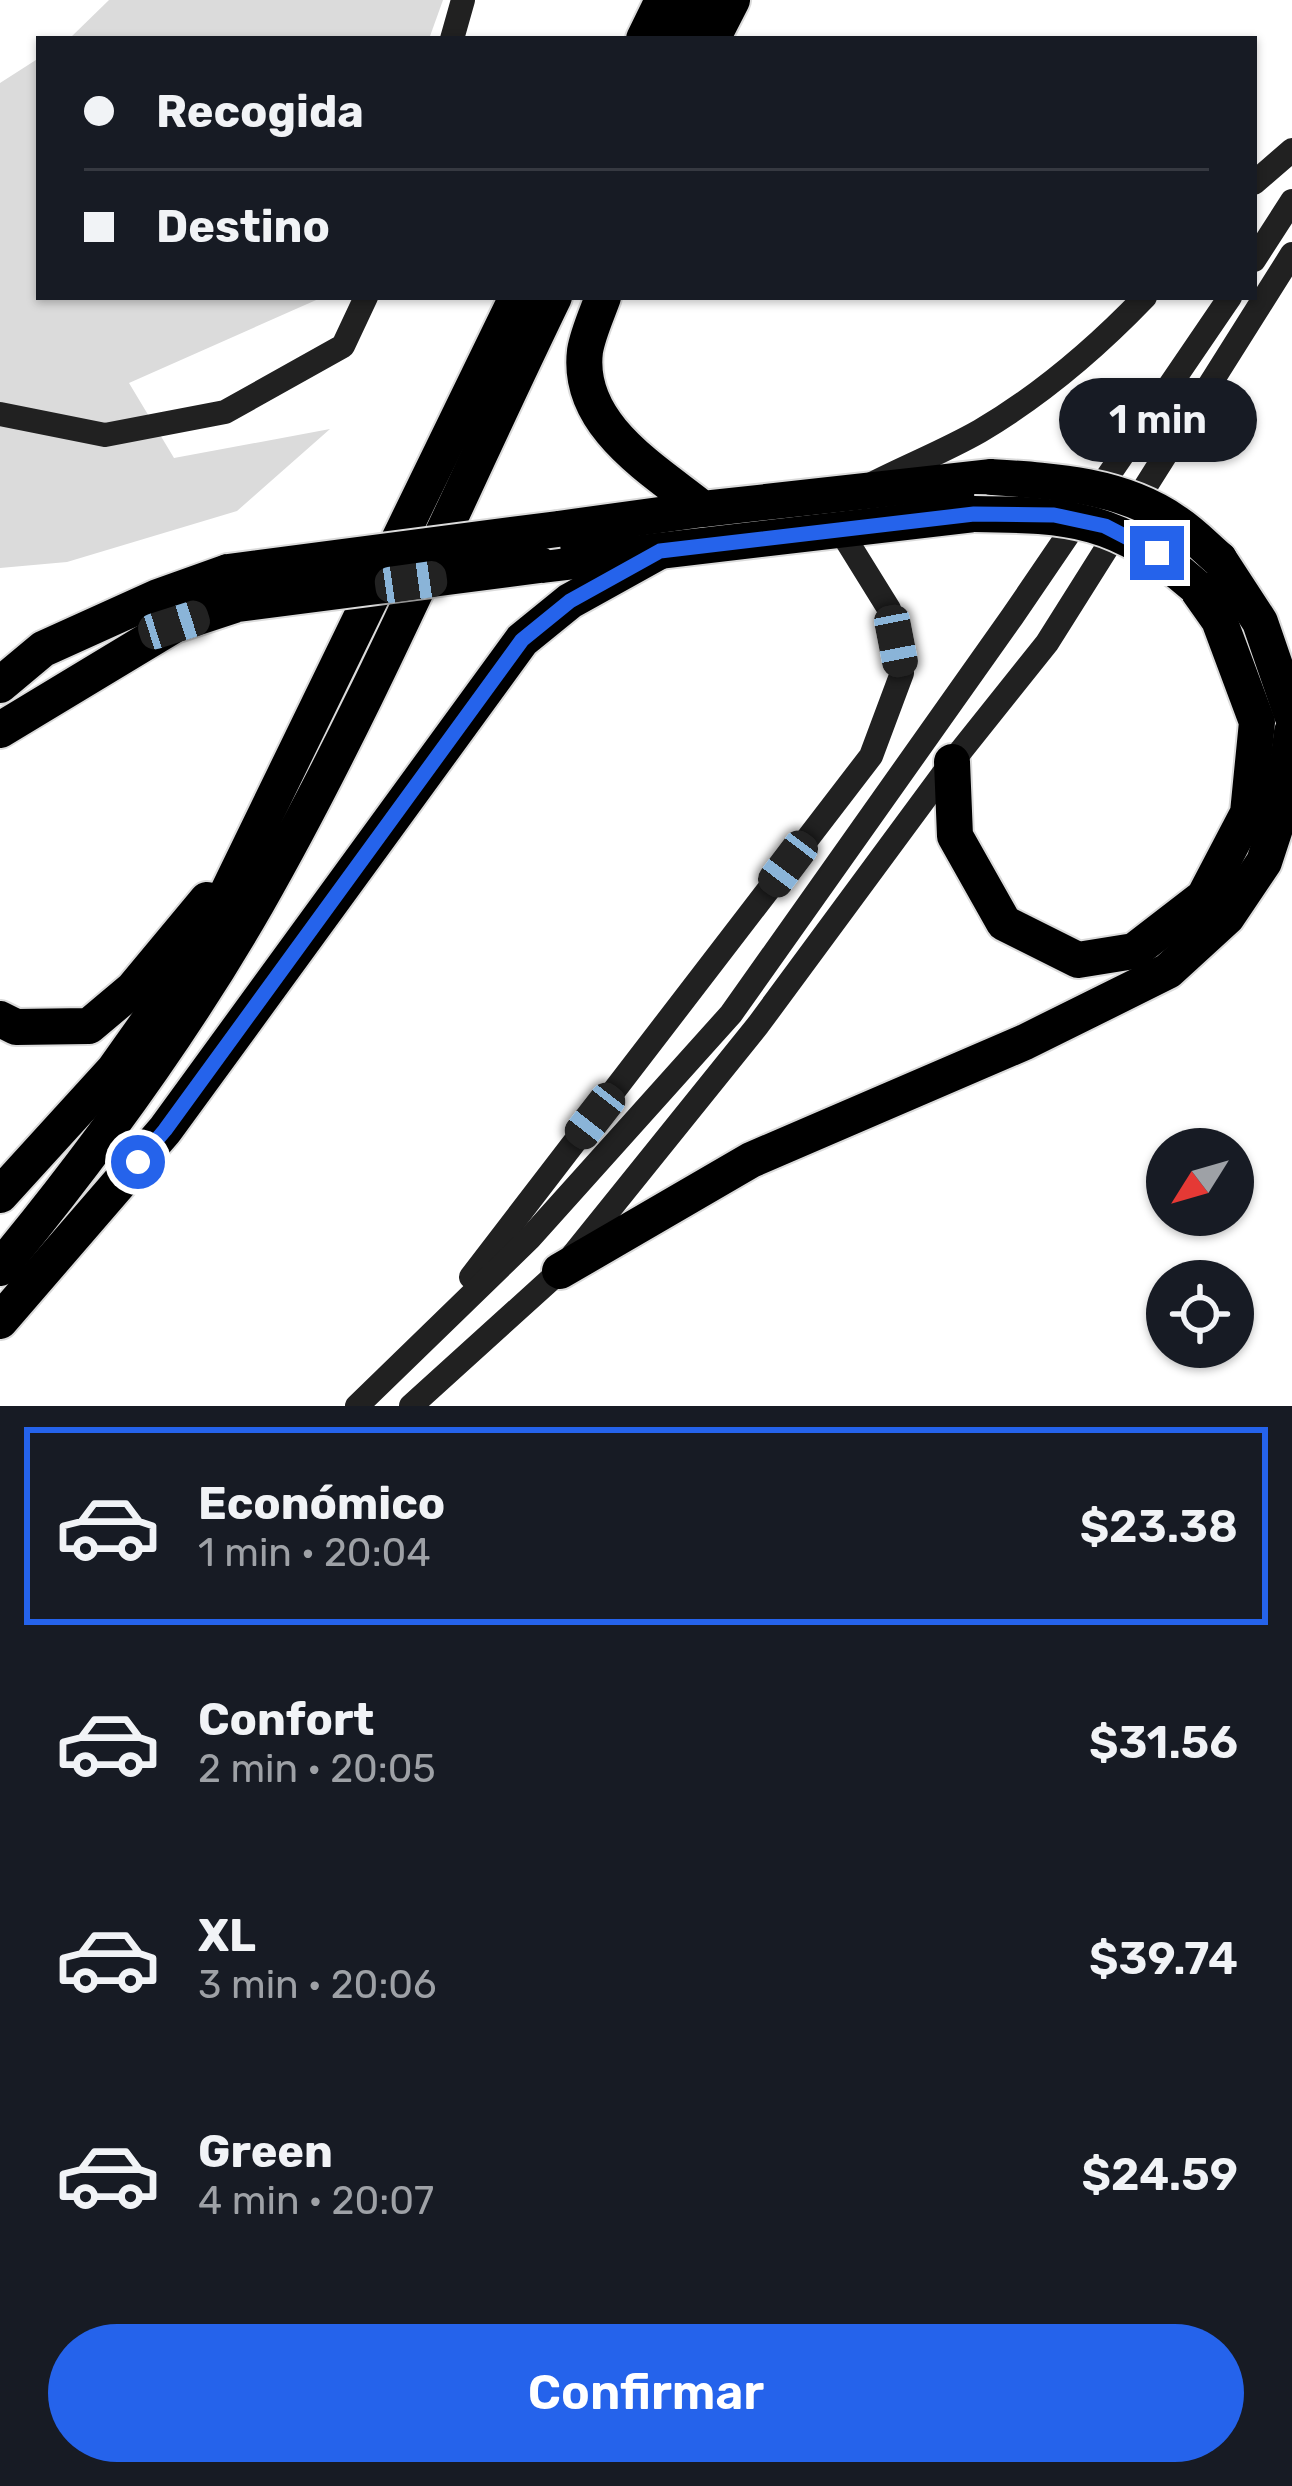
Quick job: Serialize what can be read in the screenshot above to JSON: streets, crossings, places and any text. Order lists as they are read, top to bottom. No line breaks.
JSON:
{"north":"bottom left","page":{"banner":["Recogida","Destino"],"bubble":"1 min","list":[{"name":"Económico","note":"1 min · 20:04","value":"$23.38"},{"name":"Confort","note":"2 min · 20:05","value":"$31.56"},{"name":"XL","note":"3 min · 20:06","value":"$39.74"},{"name":"Green","note":"4 min · 20:07","value":"$24.59"}],"buttons":"Confirmar"}}
